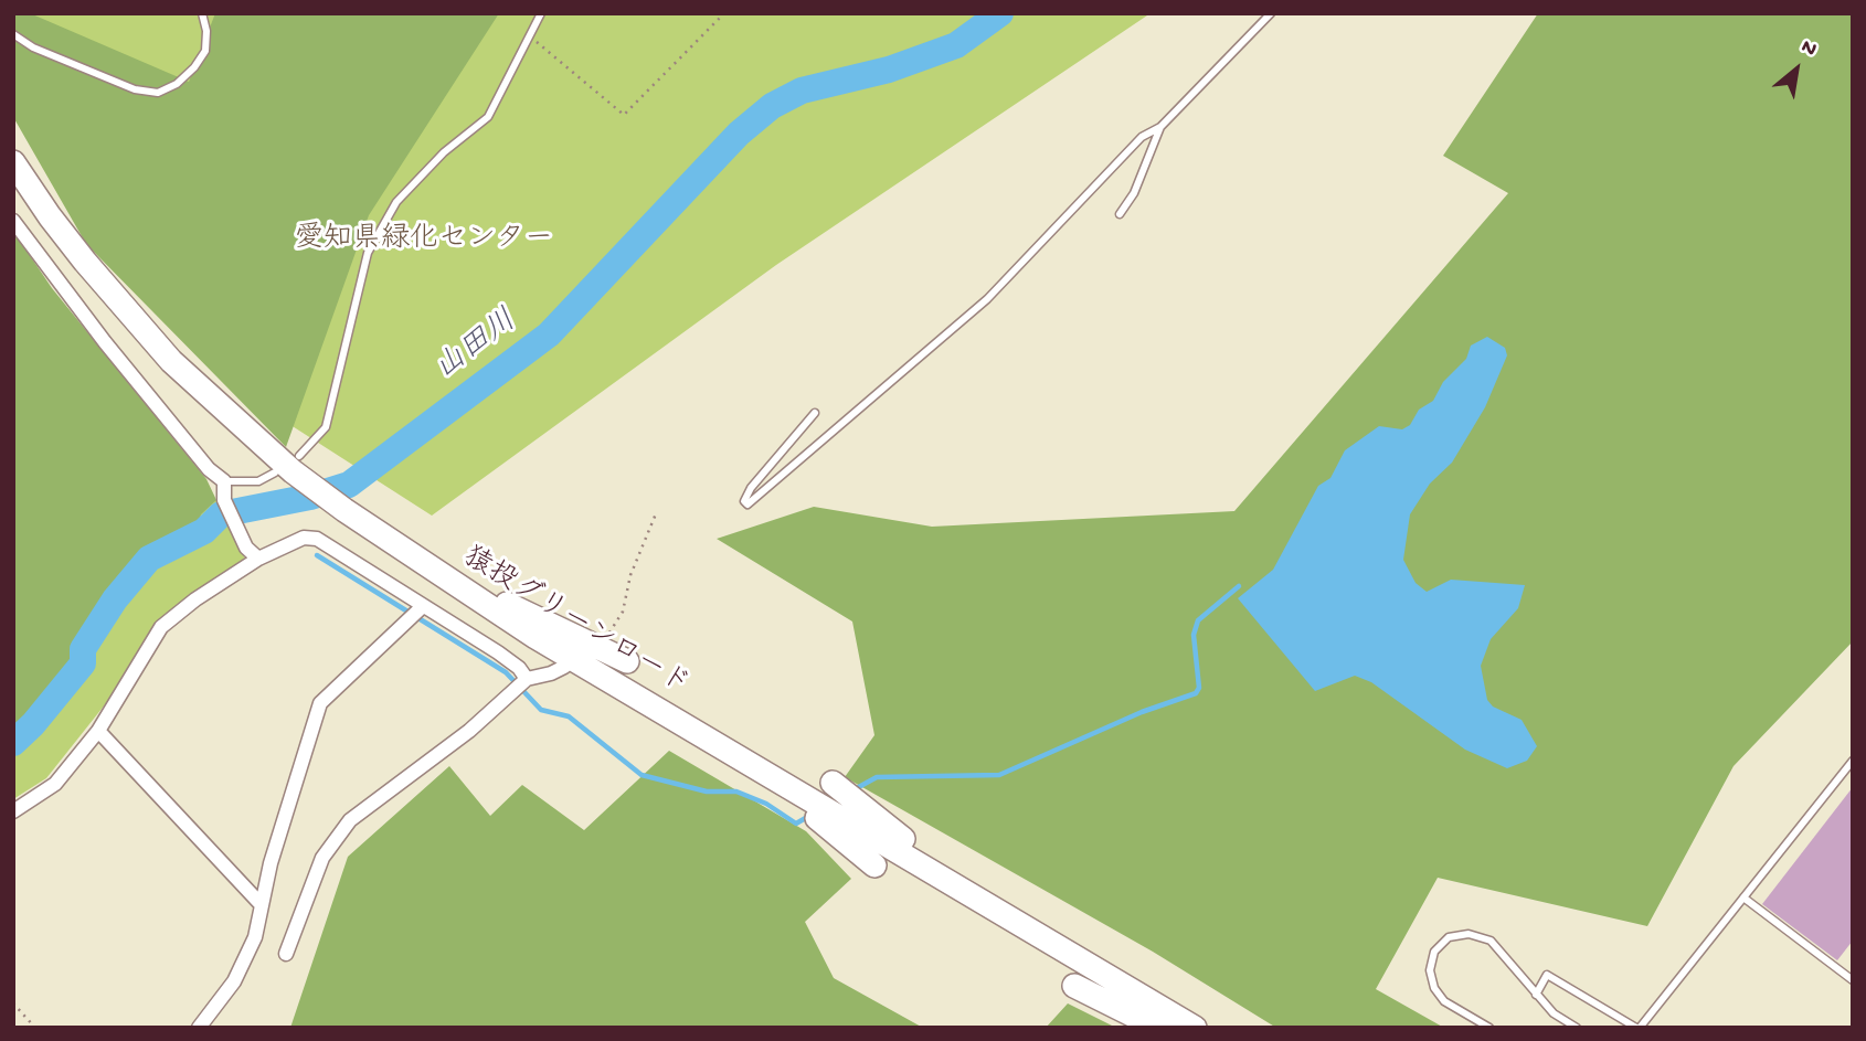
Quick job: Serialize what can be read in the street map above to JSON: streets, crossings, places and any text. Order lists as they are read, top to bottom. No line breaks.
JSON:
{"streets":{"main road":["猿投グリーンロード"]},"water":["山田川"],"parks":["愛知県緑化センター"],"north":"top right"}
